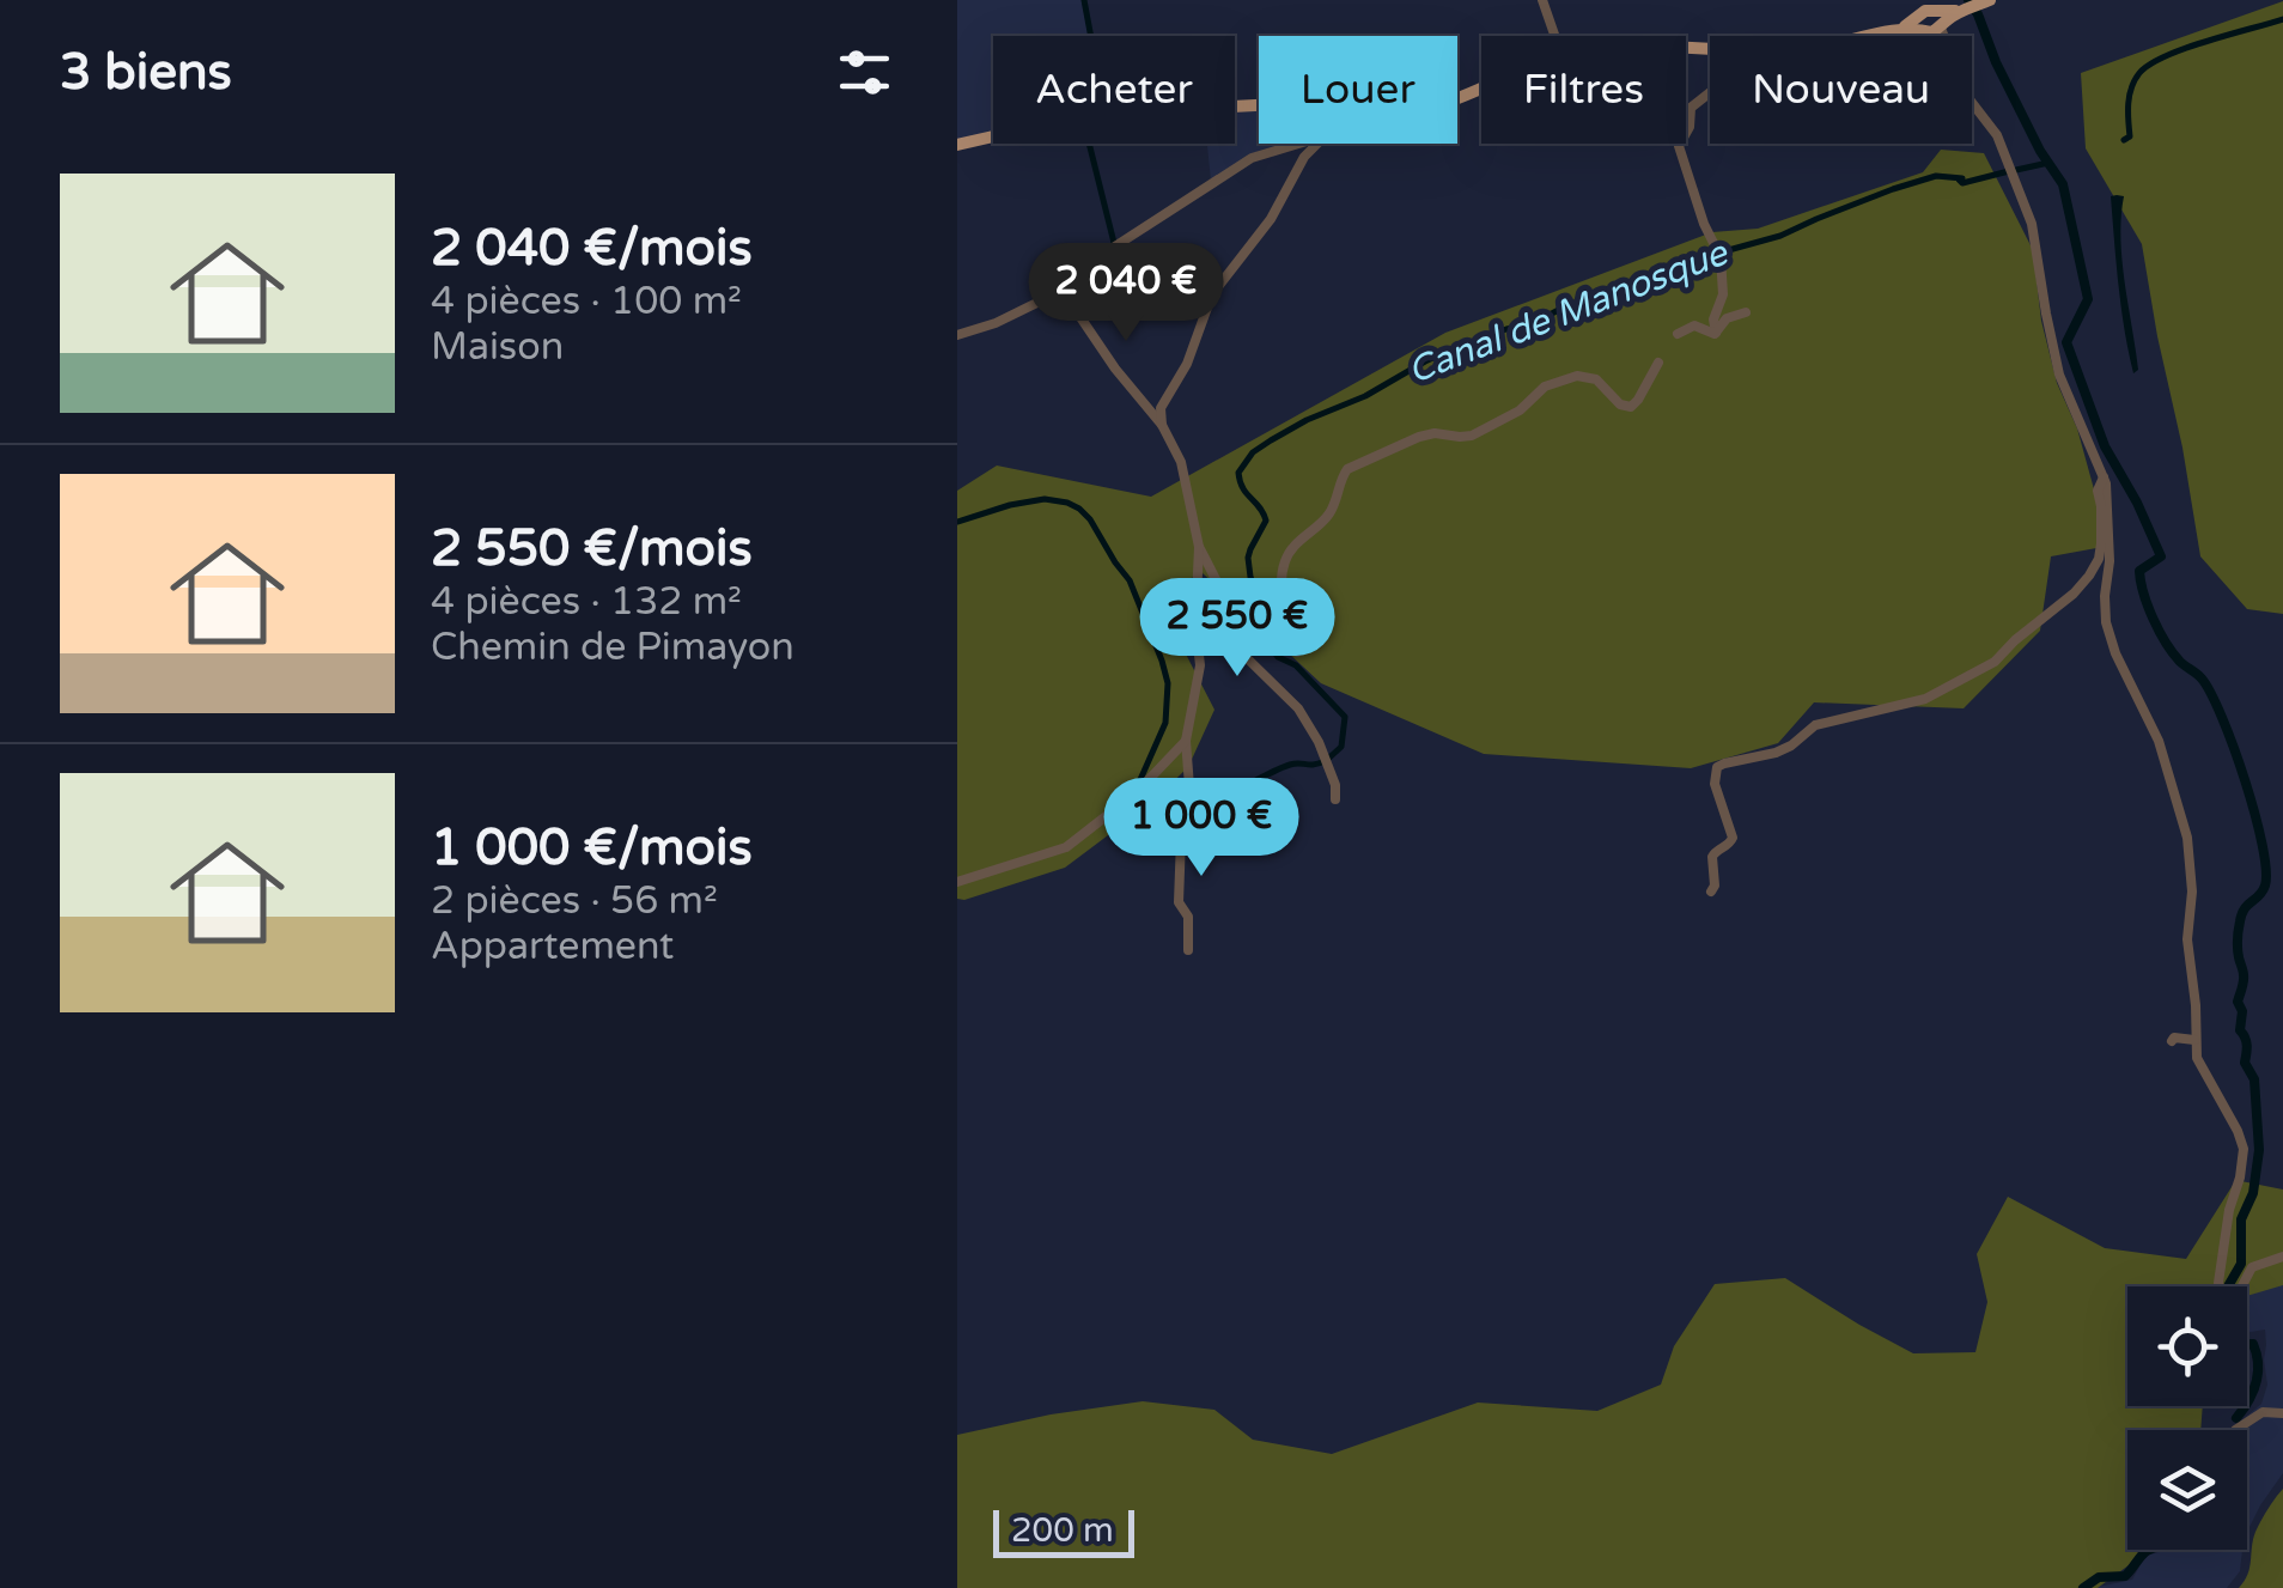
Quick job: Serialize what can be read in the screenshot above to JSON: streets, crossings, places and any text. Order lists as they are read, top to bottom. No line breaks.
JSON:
{"water":["Canal de Manosque"],"scale_bar":"200 m","page":{"heading":"3 biens","chip":["Acheter","Louer","Filtres","Nouveau"],"list":[{"name":"2 040 €/mois","note":"4 pièces · 100 m² · Maison"},{"name":"2 550 €/mois","note":"4 pièces · 132 m² · Chemin de Pimayon"},{"name":"1 000 €/mois","note":"2 pièces · 56 m² · Appartement"}],"price":["2 040 €","2 550 €","1 000 €"],"scale":"200 m"}}
